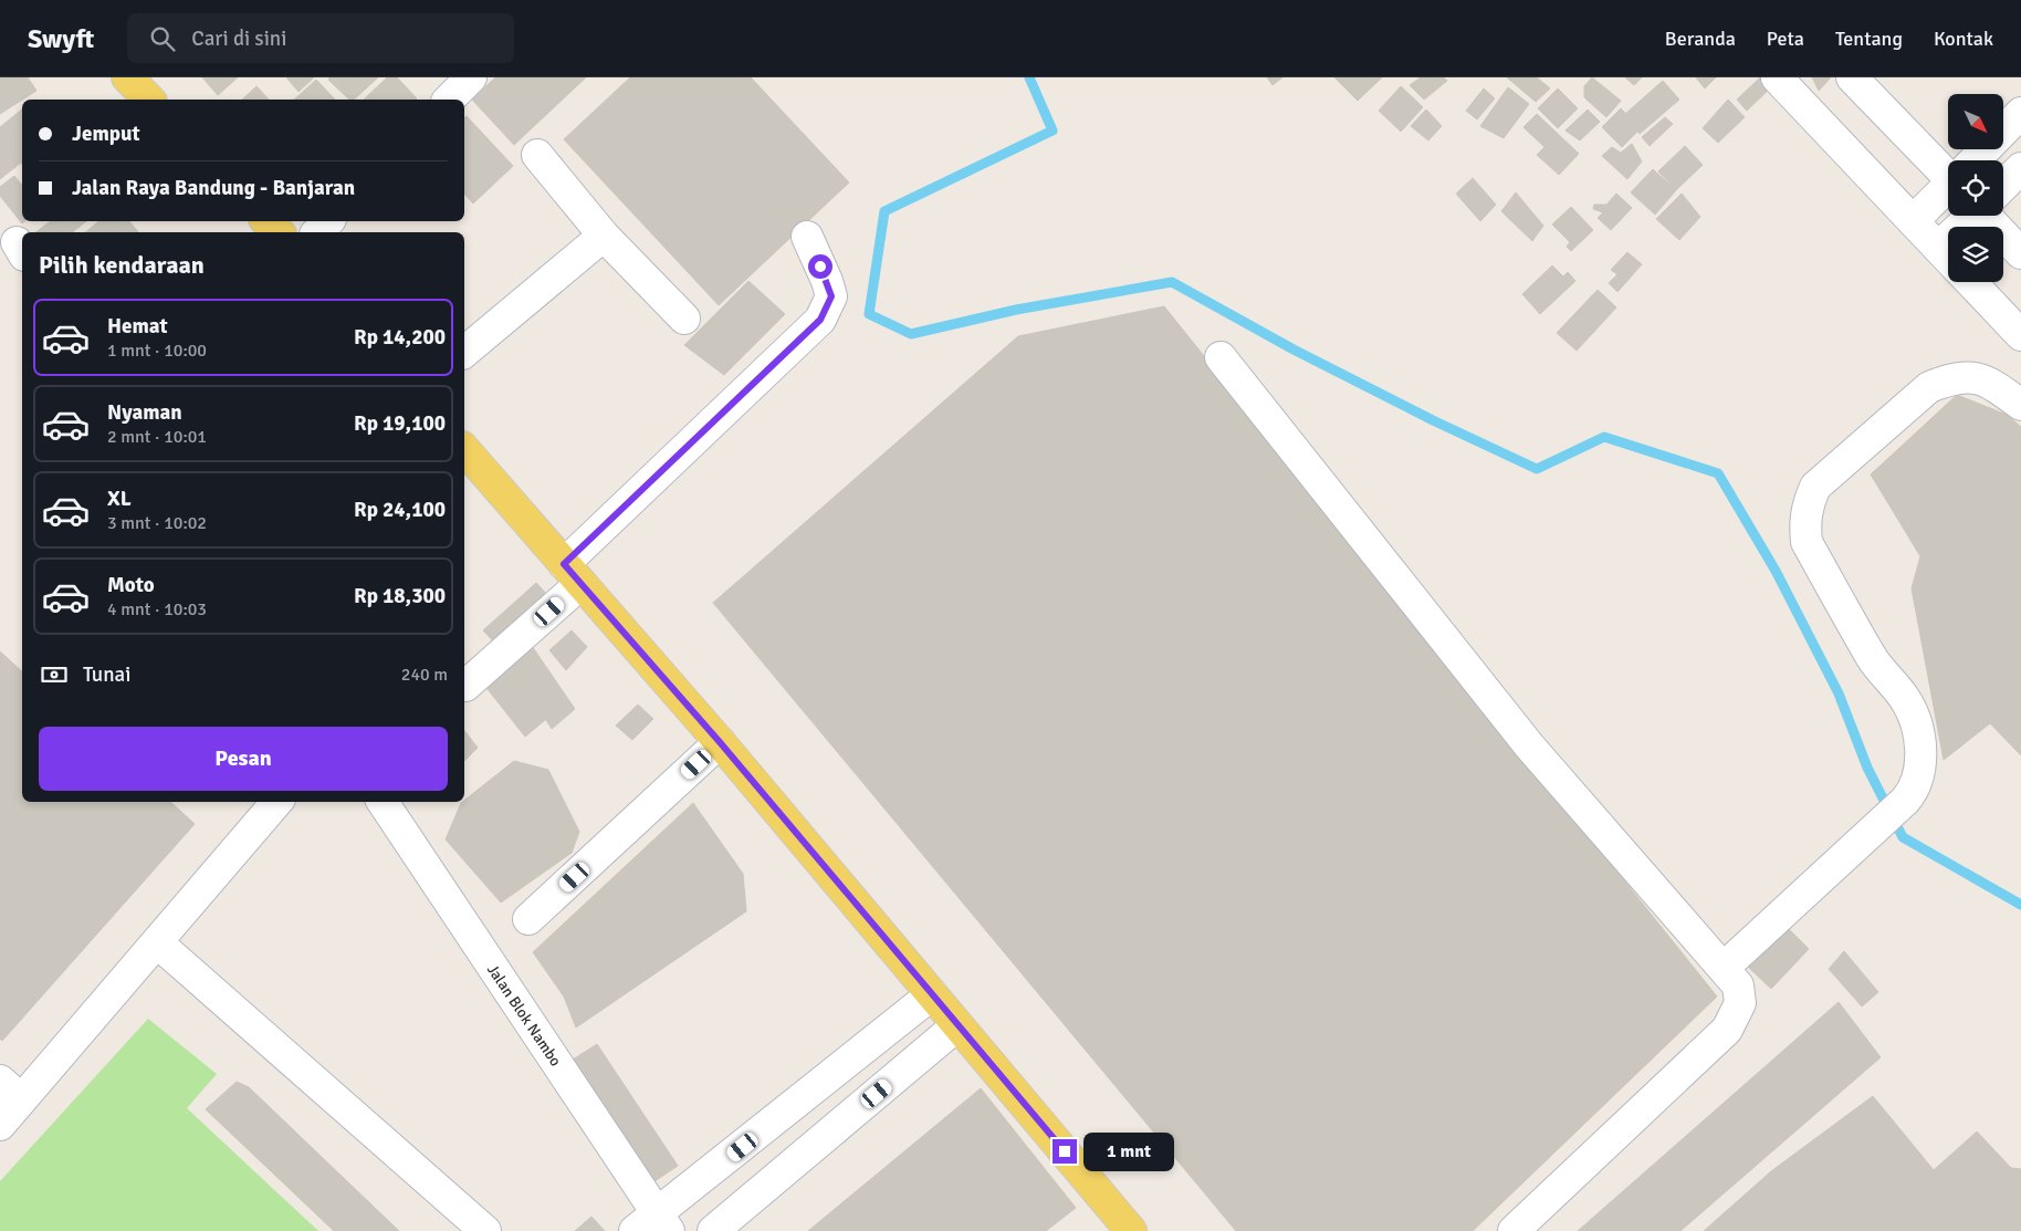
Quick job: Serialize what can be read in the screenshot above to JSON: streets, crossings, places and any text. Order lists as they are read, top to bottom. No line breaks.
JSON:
{"streets":{"street":["Jalan Blok Nambo"]},"north":"bottom right","page":{"header":"Swyft","search":"Cari di sini","nav":["Beranda","Peta","Tentang","Kontak"],"banner":["Jemput","Jalan Raya Bandung - Banjaran"],"heading":"Pilih kendaraan","list":[{"name":"Hemat","note":"1 mnt · 10:00","value":"Rp 14,200"},{"name":"Nyaman","note":"2 mnt · 10:01","value":"Rp 19,100"},{"name":"XL","note":"3 mnt · 10:02","value":"Rp 24,100"},{"name":"Moto","note":"4 mnt · 10:03","value":"Rp 18,300"}],"pay":["Tunai","240 m"],"buttons":"Pesan","bubble":"1 mnt"}}
